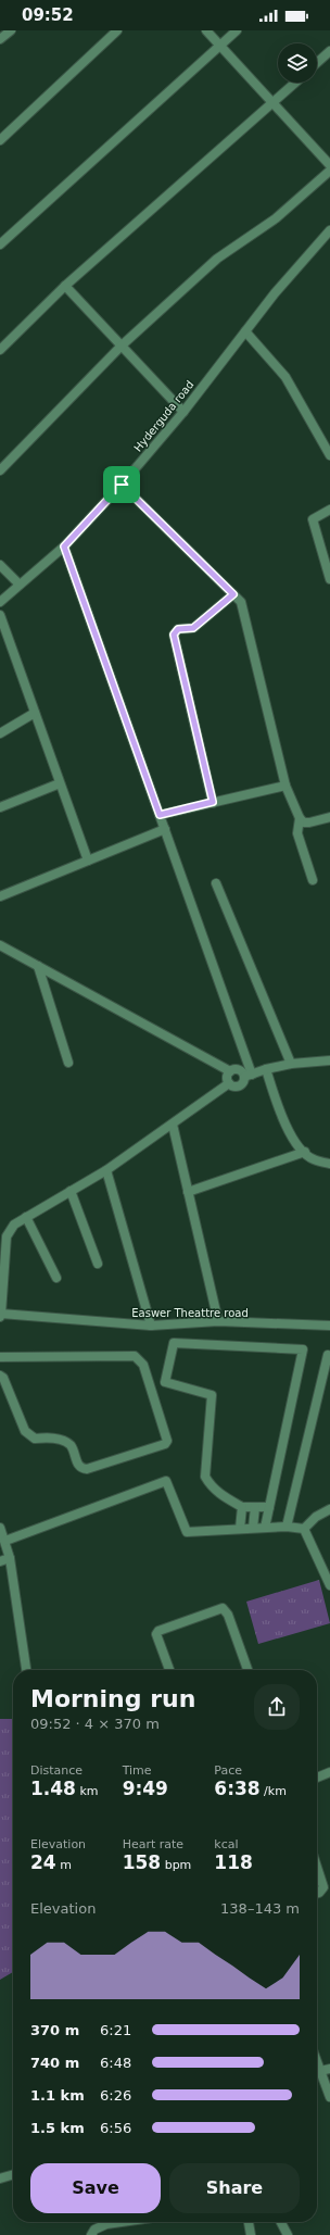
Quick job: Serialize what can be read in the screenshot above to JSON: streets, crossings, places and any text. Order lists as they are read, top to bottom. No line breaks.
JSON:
{"streets":{"street":["Hyderguda road","Easwer Theattre road"]},"page":{"status":"09:52","heading":["Morning run","09:52 · 4 × 370 m"],"stats":[["Distance","1.48 km"],["Time","9:49"],["Pace","6:38 /km"],["Elevation","24 m"],["Heart rate","158 bpm"],["kcal","118"]],"chart":["Elevation","138–143 m"],"list":[{"name":"370 m","note":"6:21"},{"name":"740 m","note":"6:48"},{"name":"1.1 km","note":"6:26"},{"name":"1.5 km","note":"6:56"}],"buttons":["Save","Share"]}}
